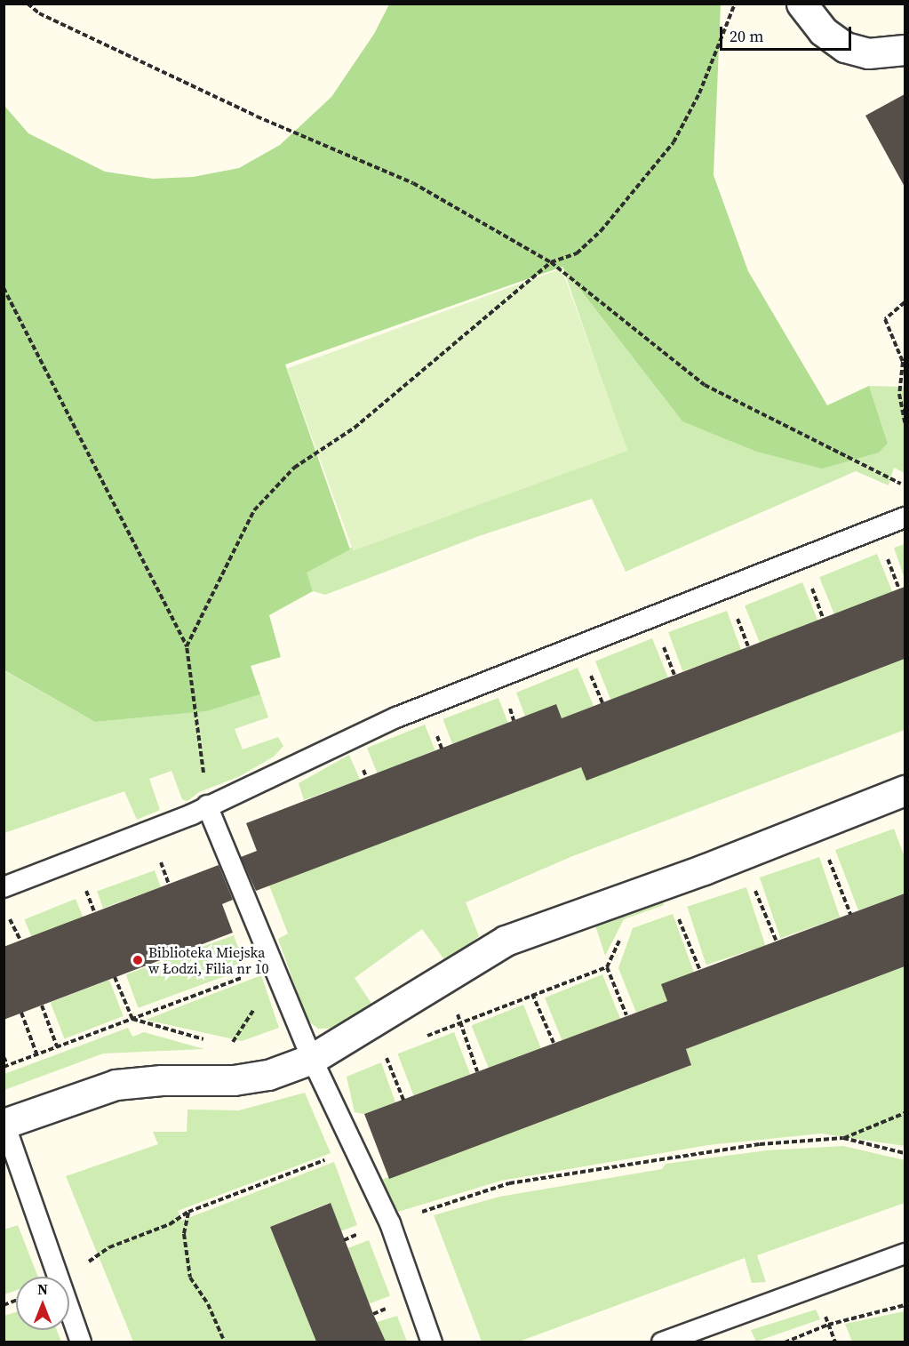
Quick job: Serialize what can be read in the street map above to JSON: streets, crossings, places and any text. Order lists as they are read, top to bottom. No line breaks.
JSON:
{"places":["Biblioteka Miejska w Łodzi, Filia nr 10"],"scale_bar":"20 m","north":"top"}
